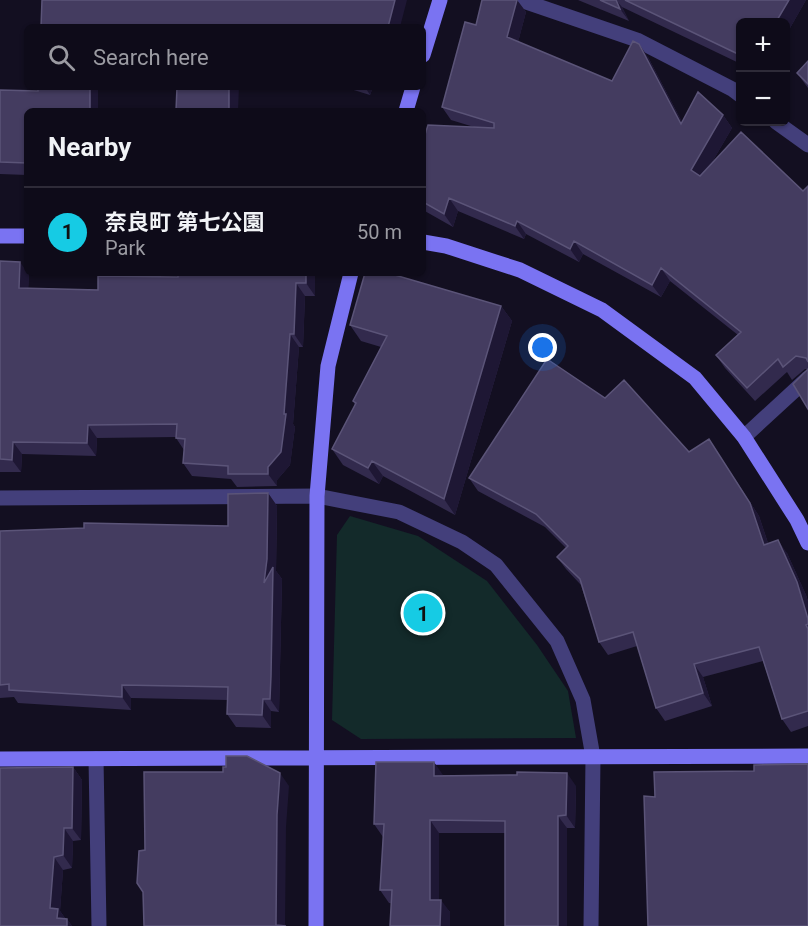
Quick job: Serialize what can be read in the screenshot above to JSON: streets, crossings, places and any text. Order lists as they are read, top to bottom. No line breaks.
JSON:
{"page":{"map_buttons":["+","−"],"search":"Search here","heading":"Nearby","list":[{"mark":"1","name":"奈良町 第七公園","note":"Park","value":"50 m"}],"pins":"1"}}
